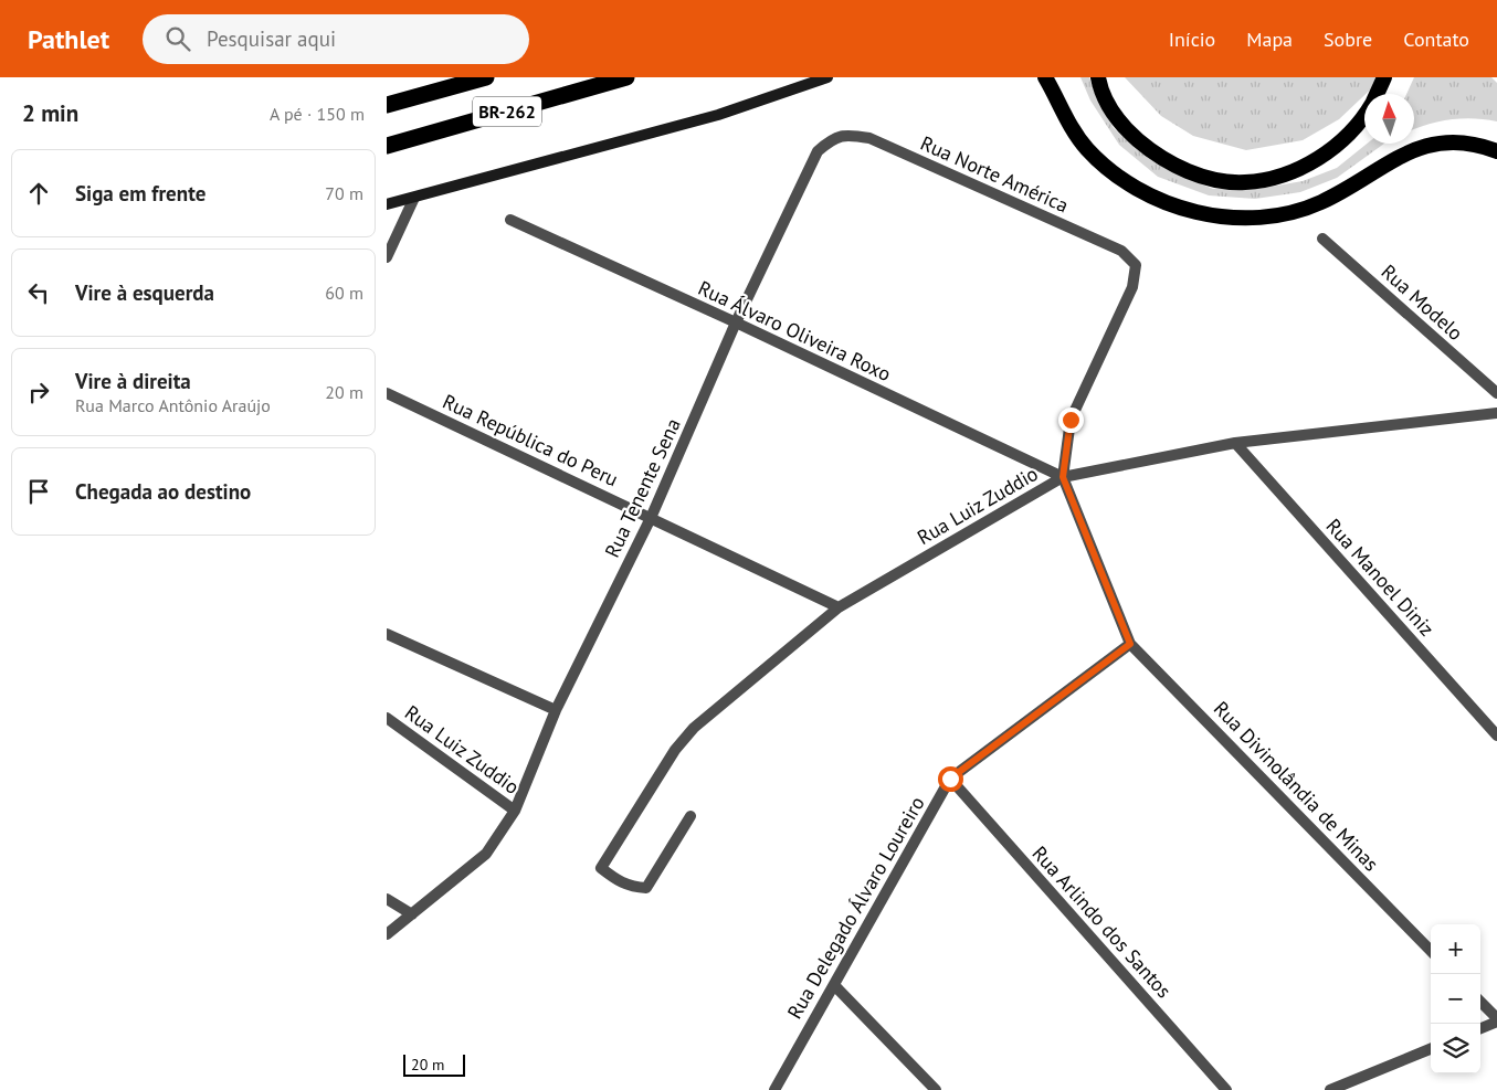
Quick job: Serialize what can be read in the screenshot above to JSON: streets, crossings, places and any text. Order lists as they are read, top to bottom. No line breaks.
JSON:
{"streets":{"highway":["BR-262"],"street":["Rua Norte América","Rua Modelo","Rua Álvaro Oliveira Roxo","Rua República do Peru","Rua Tenente Sena","Rua Luiz Zuddio","Rua Manoel Diniz","Rua Divinolândia de Minas","Rua Delegado Álvaro Loureiro","Rua Arlindo dos Santos"]},"crossings":[["Rua Norte América","Rua Álvaro Oliveira Roxo"],["Rua Norte América","Rua Tenente Sena"],["Rua Norte América","Rua Luiz Zuddio"],["Rua Álvaro Oliveira Roxo","Rua Tenente Sena"],["Rua Álvaro Oliveira Roxo","Rua Luiz Zuddio"],["Rua República do Peru","Rua Tenente Sena"],["Rua República do Peru","Rua Luiz Zuddio"],["Rua Tenente Sena","Rua Luiz Zuddio"],["Rua Luiz Zuddio","Rua Manoel Diniz"],["Rua Divinolândia de Minas","Rua Delegado Álvaro Loureiro"],["Rua Delegado Álvaro Loureiro","Rua Arlindo dos Santos"]],"scale_bar":"20 m","north":"top","page":{"header":"Pathlet","search":"Pesquisar aqui","nav":["Início","Mapa","Sobre","Contato"],"heading":["2 min","A pé · 150 m"],"list":[["Siga em frente","70 m"],["Vire à esquerda","60 m"],["Vire à direita","Rua Marco Antônio Araújo","20 m"],"Chegada ao destino"],"map_buttons":["+","−"],"scale":"20 m"}}
